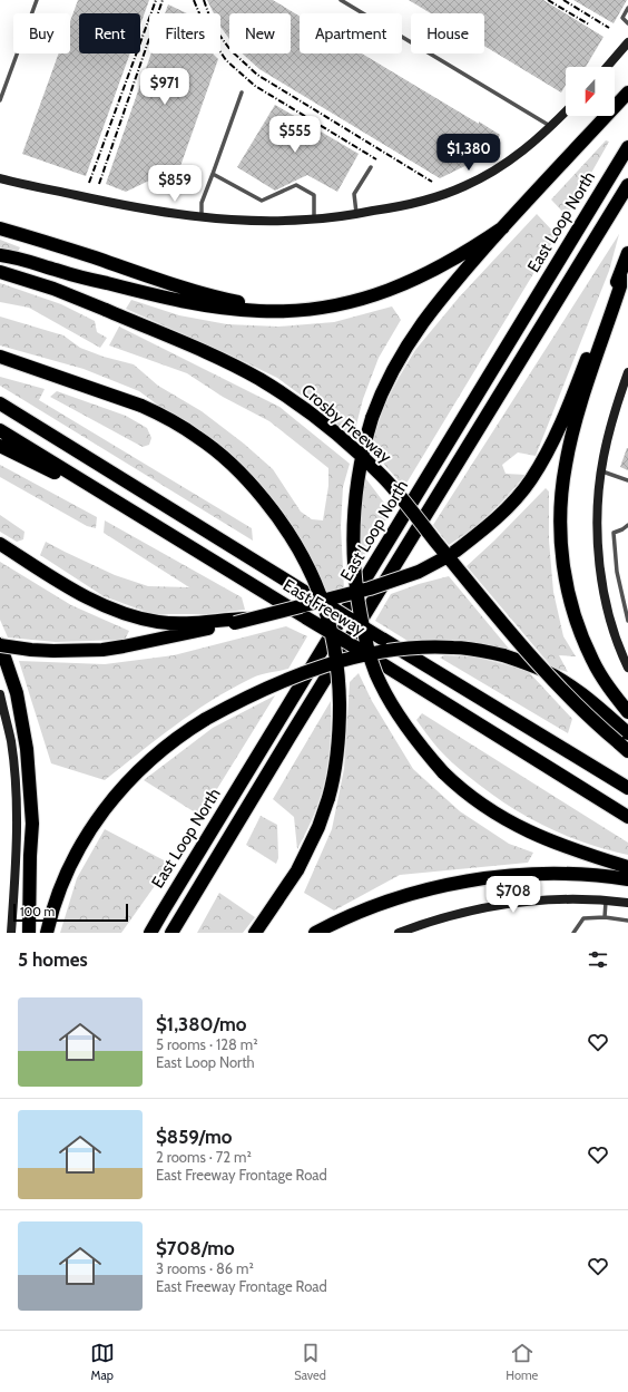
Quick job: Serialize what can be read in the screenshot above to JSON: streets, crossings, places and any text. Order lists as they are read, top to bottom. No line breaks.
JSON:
{"streets":{"highway":["East Loop North","Crosby Freeway","East Freeway"]},"scale_bar":"100 m","north":"bottom","page":{"chip":["Buy","Rent","Filters","New","Apartment","House"],"price":["$971","$555","$1,380","$859","$708"],"scale":"100 m","heading":"5 homes","list":[{"name":"$1,380/mo","note":"5 rooms · 128 m² · East Loop North"},{"name":"$859/mo","note":"2 rooms · 72 m² · East Freeway Frontage Road"},{"name":"$708/mo","note":"3 rooms · 86 m² · East Freeway Frontage Road"}],"tabs":["Map","Saved","Home"]}}
